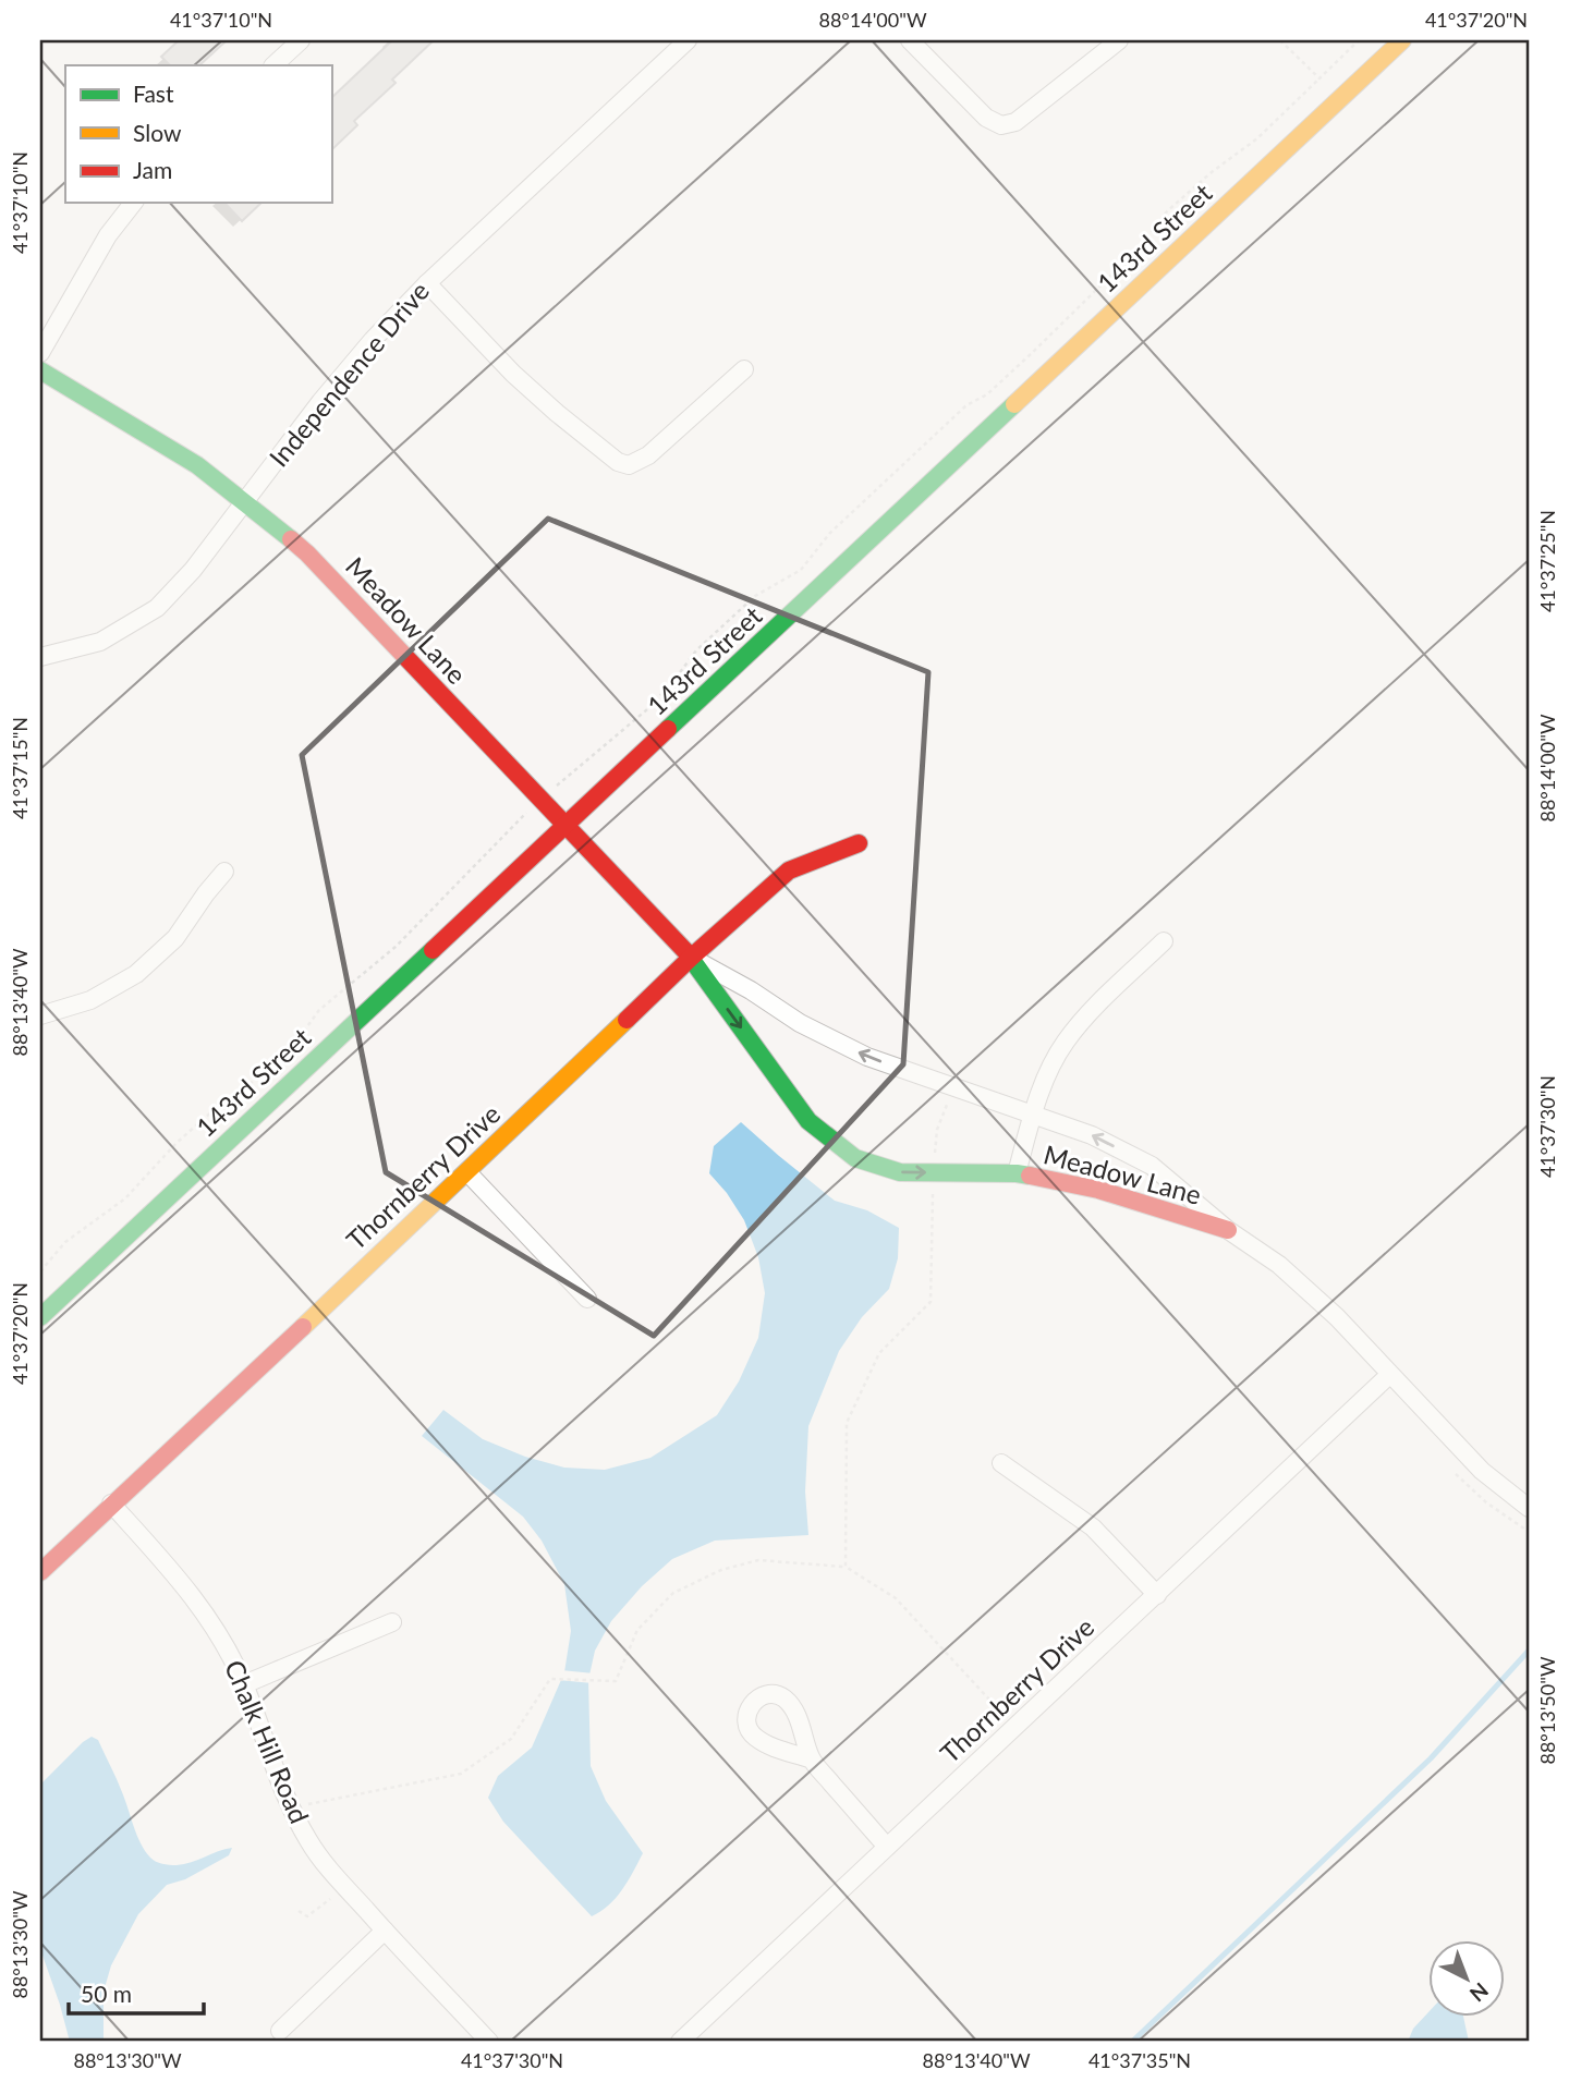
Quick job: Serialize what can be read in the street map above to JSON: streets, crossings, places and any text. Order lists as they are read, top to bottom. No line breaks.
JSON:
{"streets":{"street":["143rd Street","Independence Drive","Meadow Lane","Thornberry Drive","Chalk Hill Road"]},"crossings":[["143rd Street","Meadow Lane"],["Independence Drive","Meadow Lane"],["Meadow Lane","Thornberry Drive"],["Thornberry Drive","Chalk Hill Road"]],"legend":["Fast","Slow","Jam"],"scale_bar":"50 m","north":"bottom right","coordinates":["41°37'10\"N","88°14'00\"W","41°37'20\"N","41°37'25\"N","41°37'15\"N","88°13'40\"W","41°37'30\"N","88°13'50\"W","88°13'30\"W","41°37'35\"N"]}
